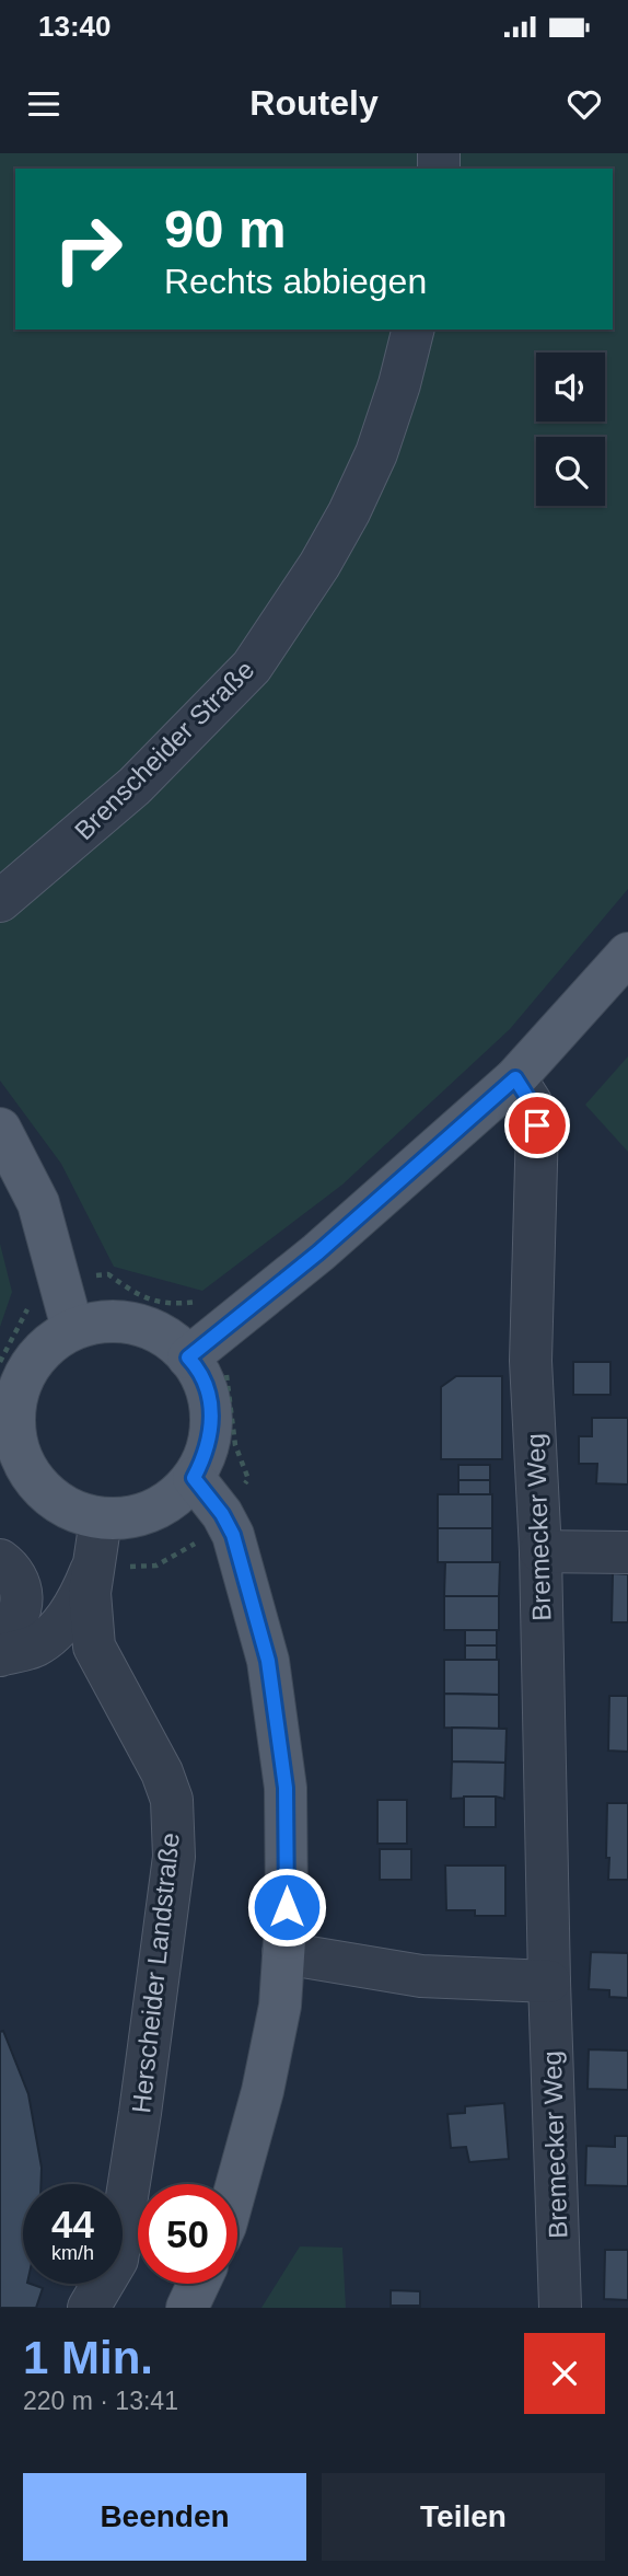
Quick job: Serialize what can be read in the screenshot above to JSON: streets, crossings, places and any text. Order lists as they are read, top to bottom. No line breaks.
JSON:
{"streets":{"street":["Brenscheider Straße","Bremecker Weg","Herscheider Landstraße"]},"page":{"status":"13:40","header":"Routely","turn":["90 m","Rechts abbiegen"],"speed":"44 km/h","limit":"50","heading":["1 Min.","220 m · 13:41"],"buttons":["Beenden","Teilen"]}}
